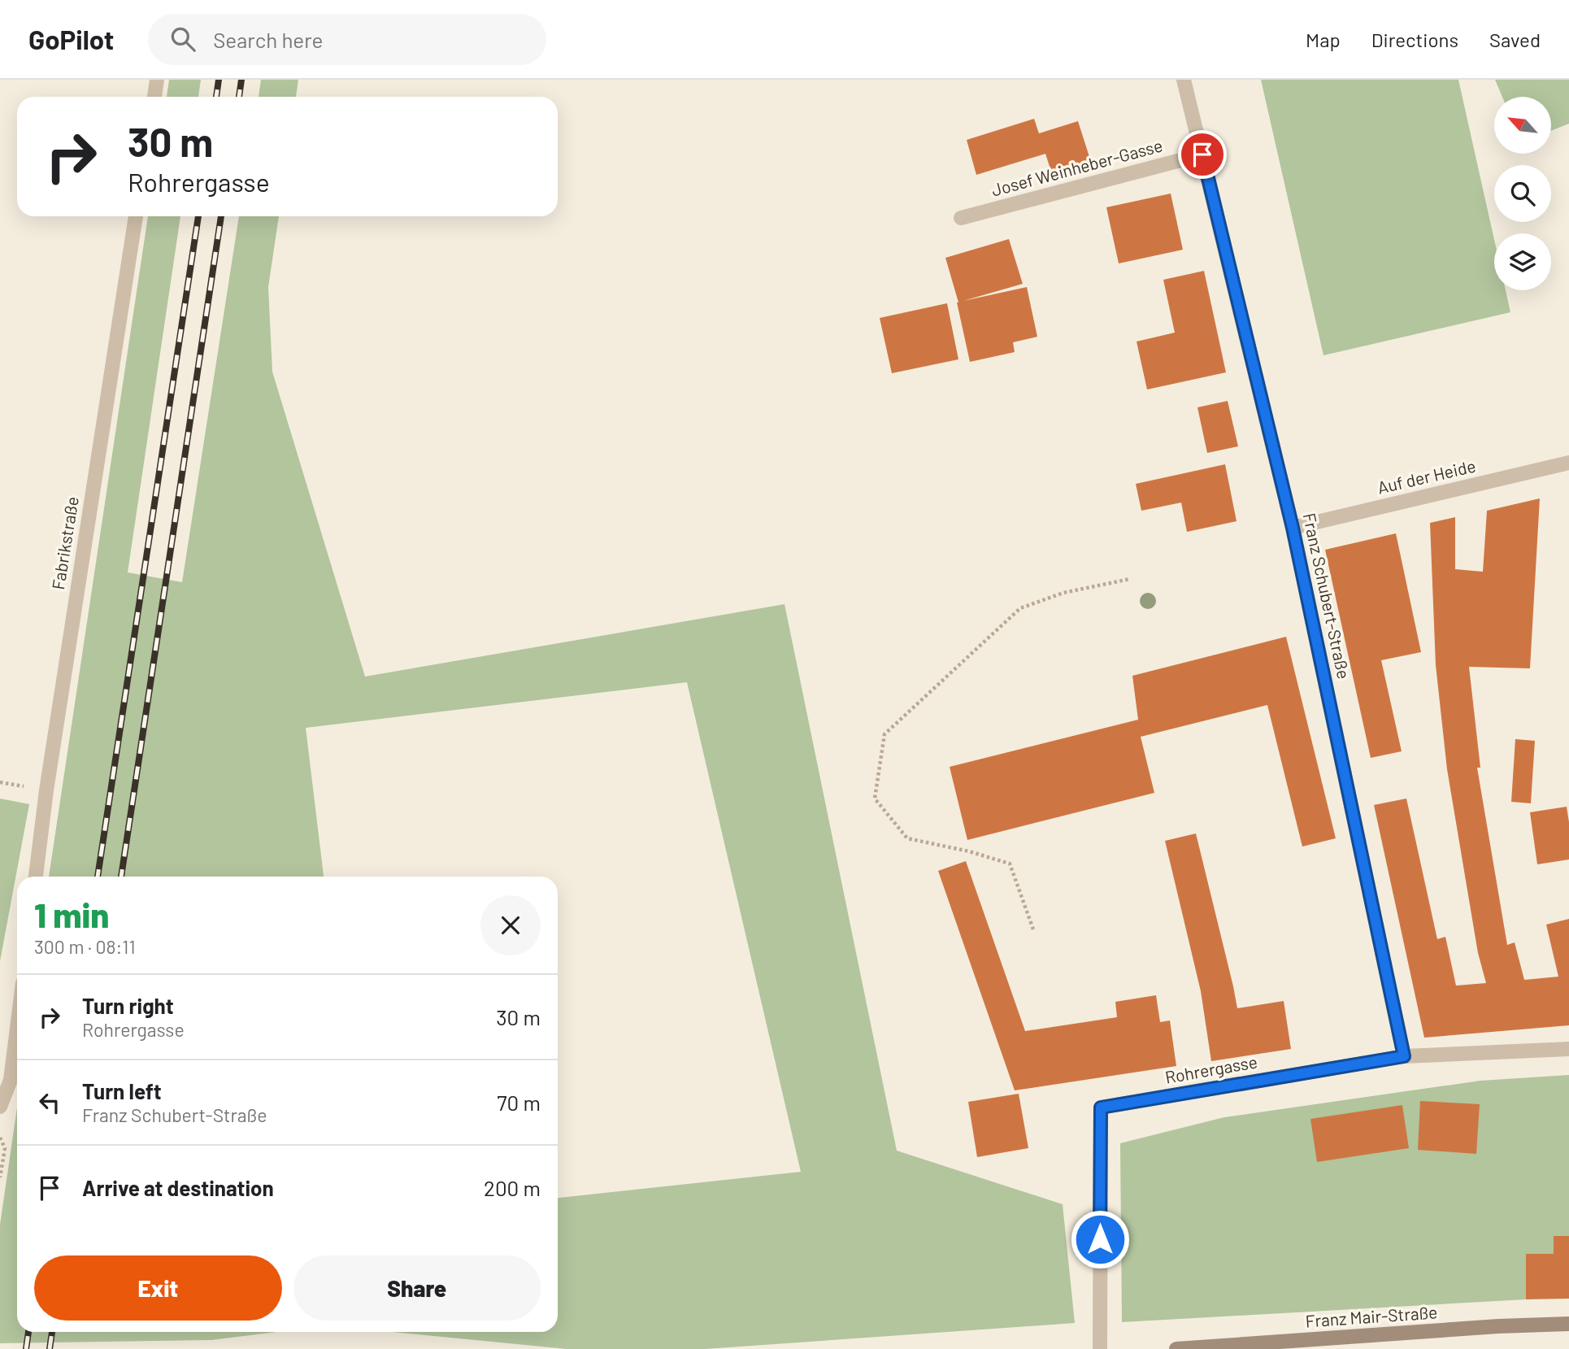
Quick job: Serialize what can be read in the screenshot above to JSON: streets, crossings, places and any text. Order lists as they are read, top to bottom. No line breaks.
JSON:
{"streets":{"main road":["Franz Mair-Straße"],"street":["Josef Weinheber-Gasse","Auf der Heide","Fabrikstraße","Franz Schubert-Straße","Rohrergasse"]},"crossings":[["Josef Weinheber-Gasse","Franz Schubert-Straße"],["Auf der Heide","Franz Schubert-Straße"],["Franz Schubert-Straße","Rohrergasse"]],"north":"top left","page":{"header":"GoPilot","search":"Search here","nav":["Map","Directions","Saved"],"turn":["30 m","Rohrergasse"],"heading":["1 min","300 m · 08:11"],"list":[{"name":"Turn right","note":"Rohrergasse","value":"30 m"},{"name":"Turn left","note":"Franz Schubert-Straße","value":"70 m"},{"name":"Arrive at destination","value":"200 m"}],"buttons":["Exit","Share"]}}
